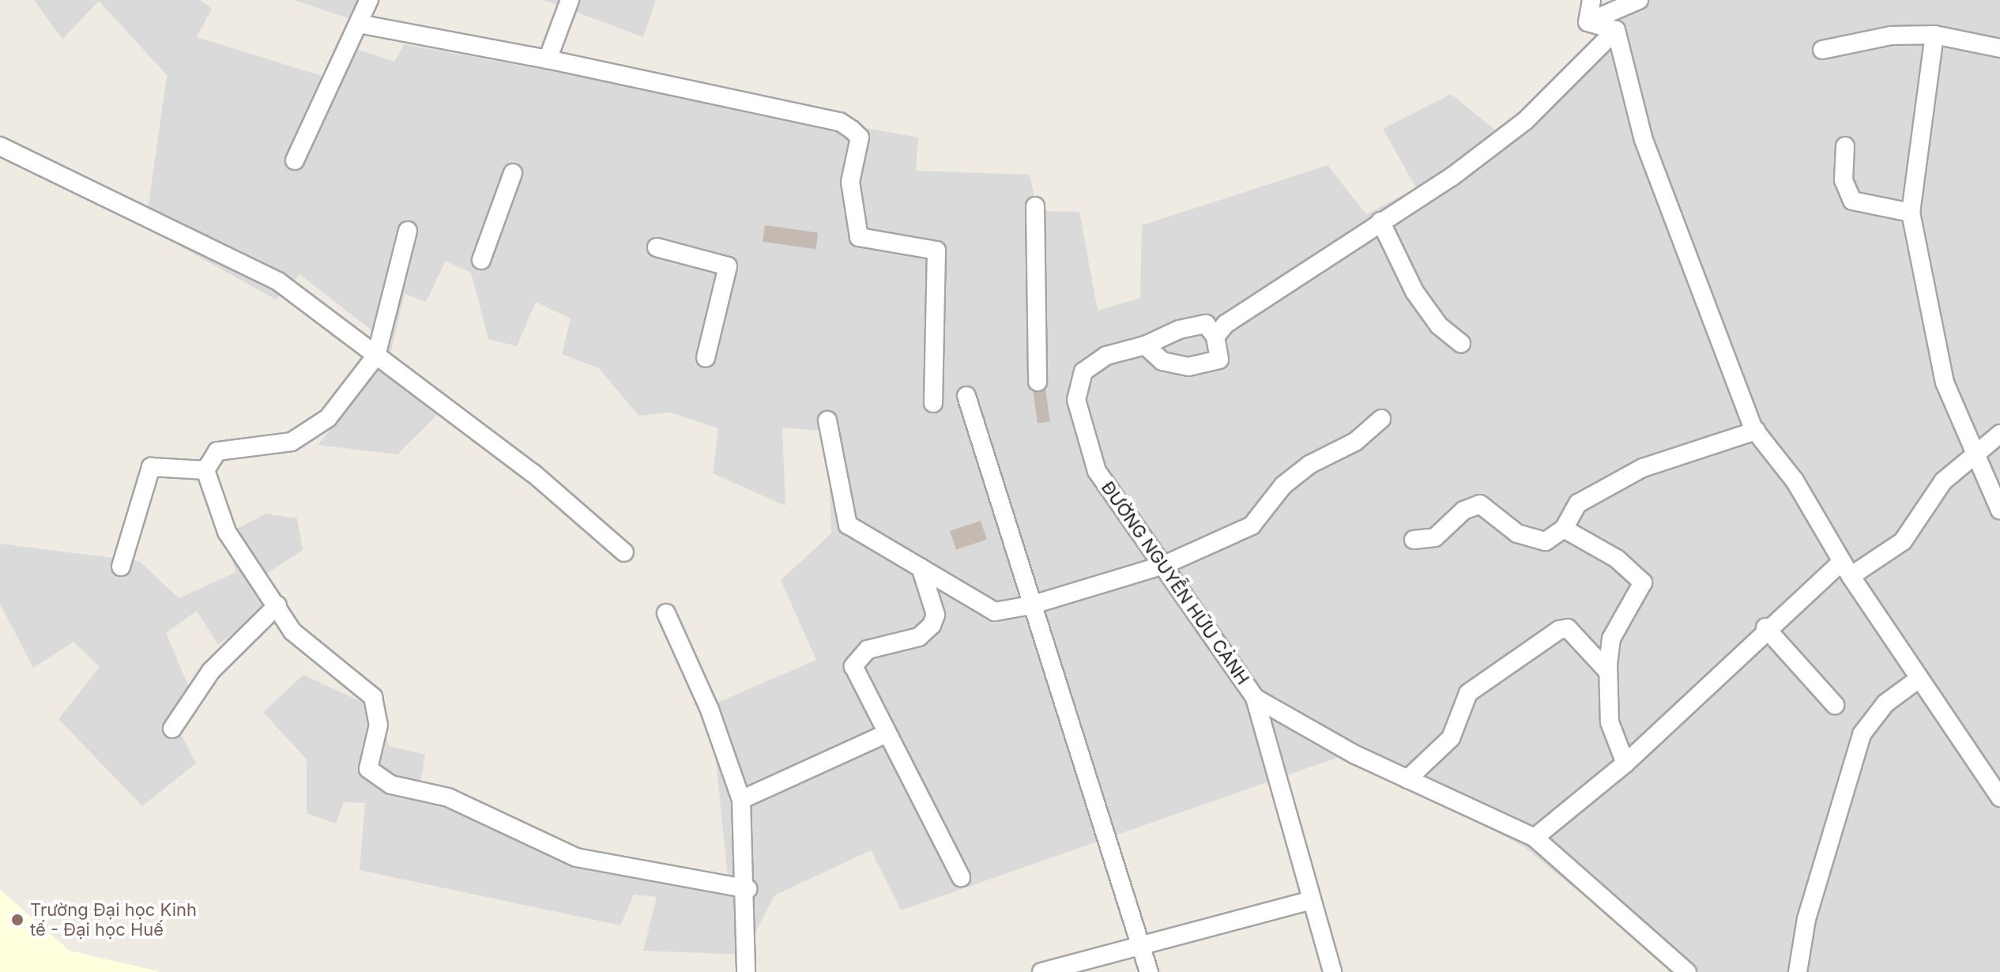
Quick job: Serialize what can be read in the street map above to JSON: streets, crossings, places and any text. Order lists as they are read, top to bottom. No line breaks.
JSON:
{"streets":{"street":["ĐƯỜNG NGUYỄN HỮU CẢNH"]},"places":["Trường Đại học Kinh tế - Đại học Huế"]}
